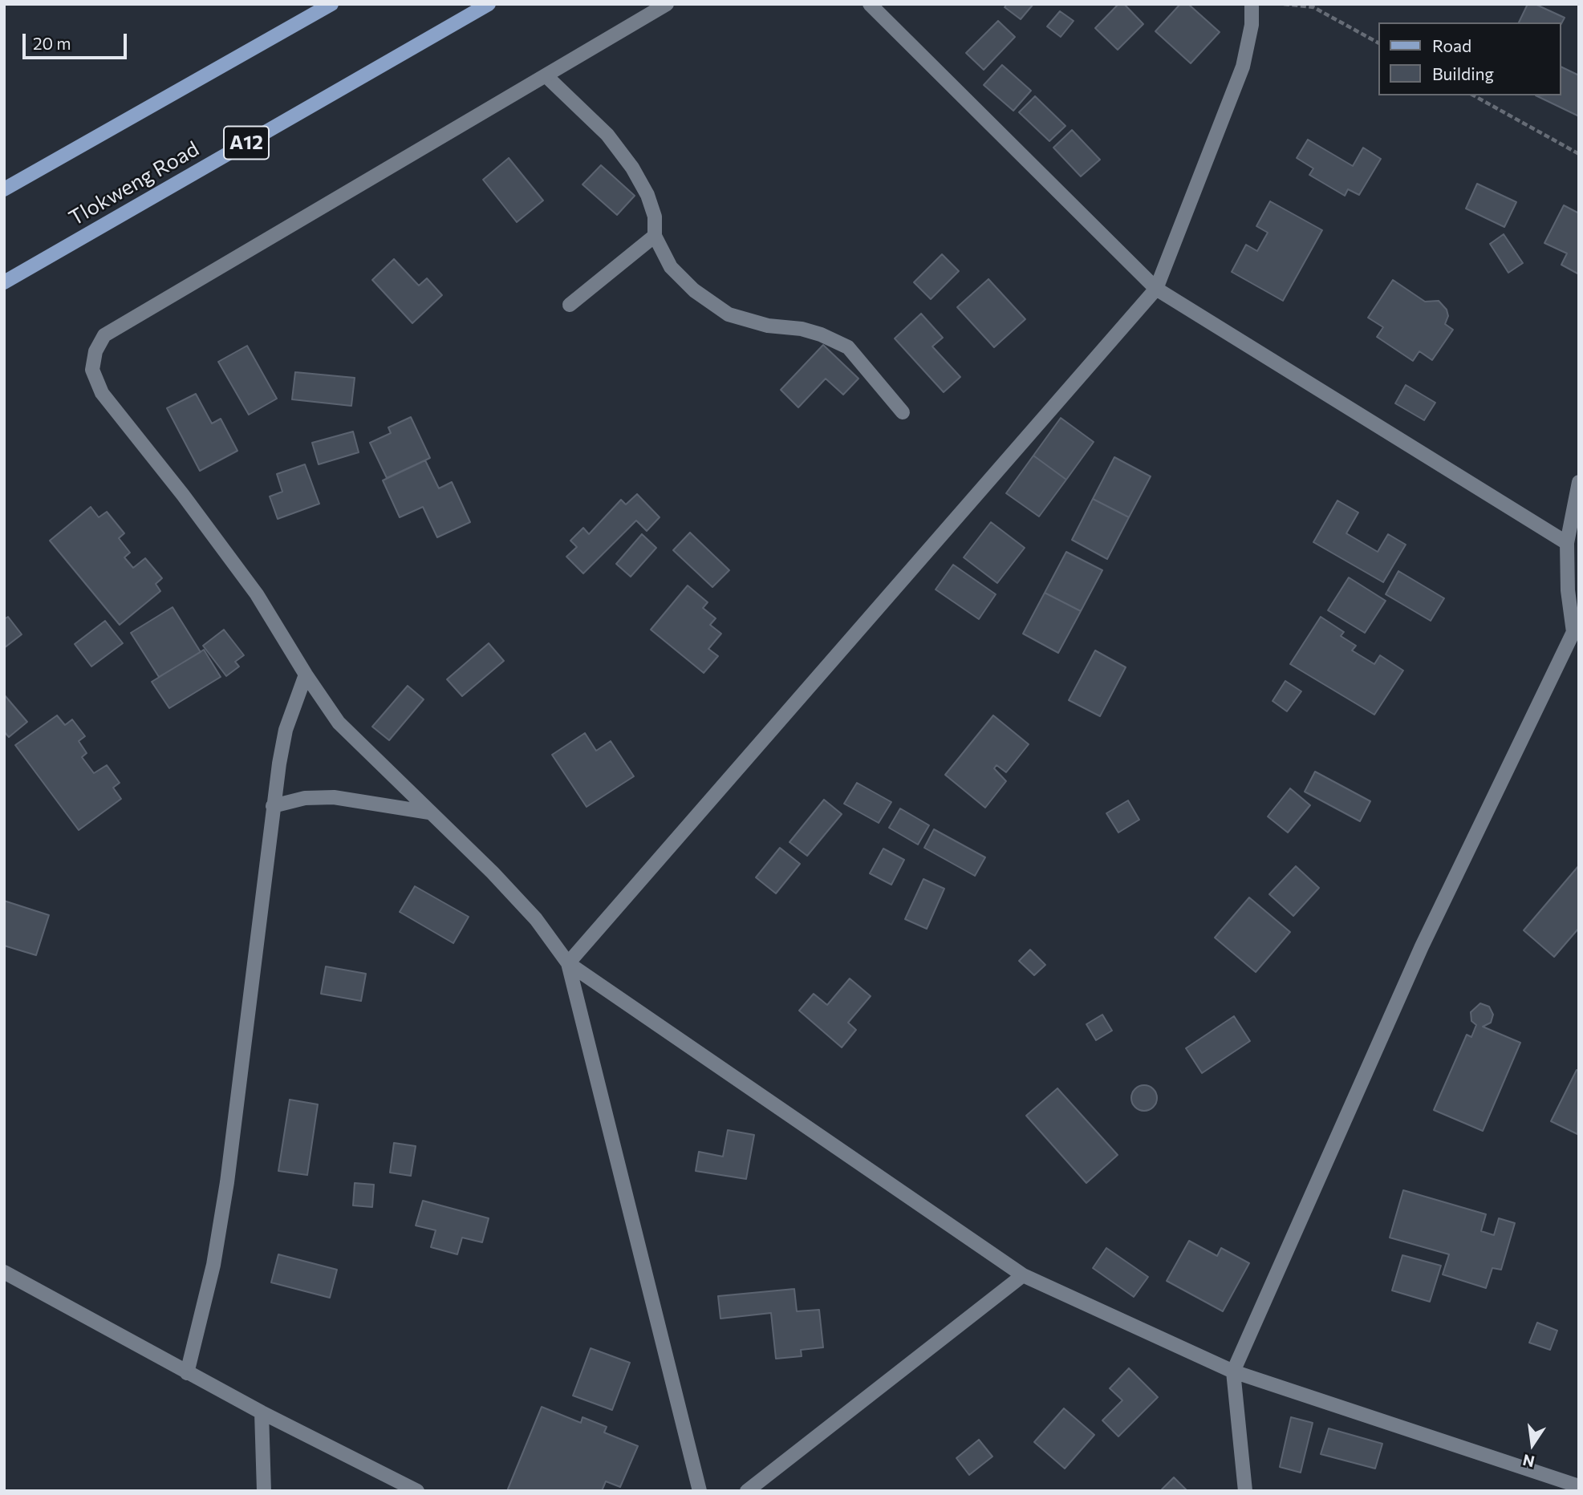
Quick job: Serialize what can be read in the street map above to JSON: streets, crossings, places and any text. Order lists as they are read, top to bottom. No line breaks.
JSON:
{"streets":{"main road":["A12","Tlokweng Road"]},"legend":["Road","Building"],"scale_bar":"20 m","north":"bottom"}
